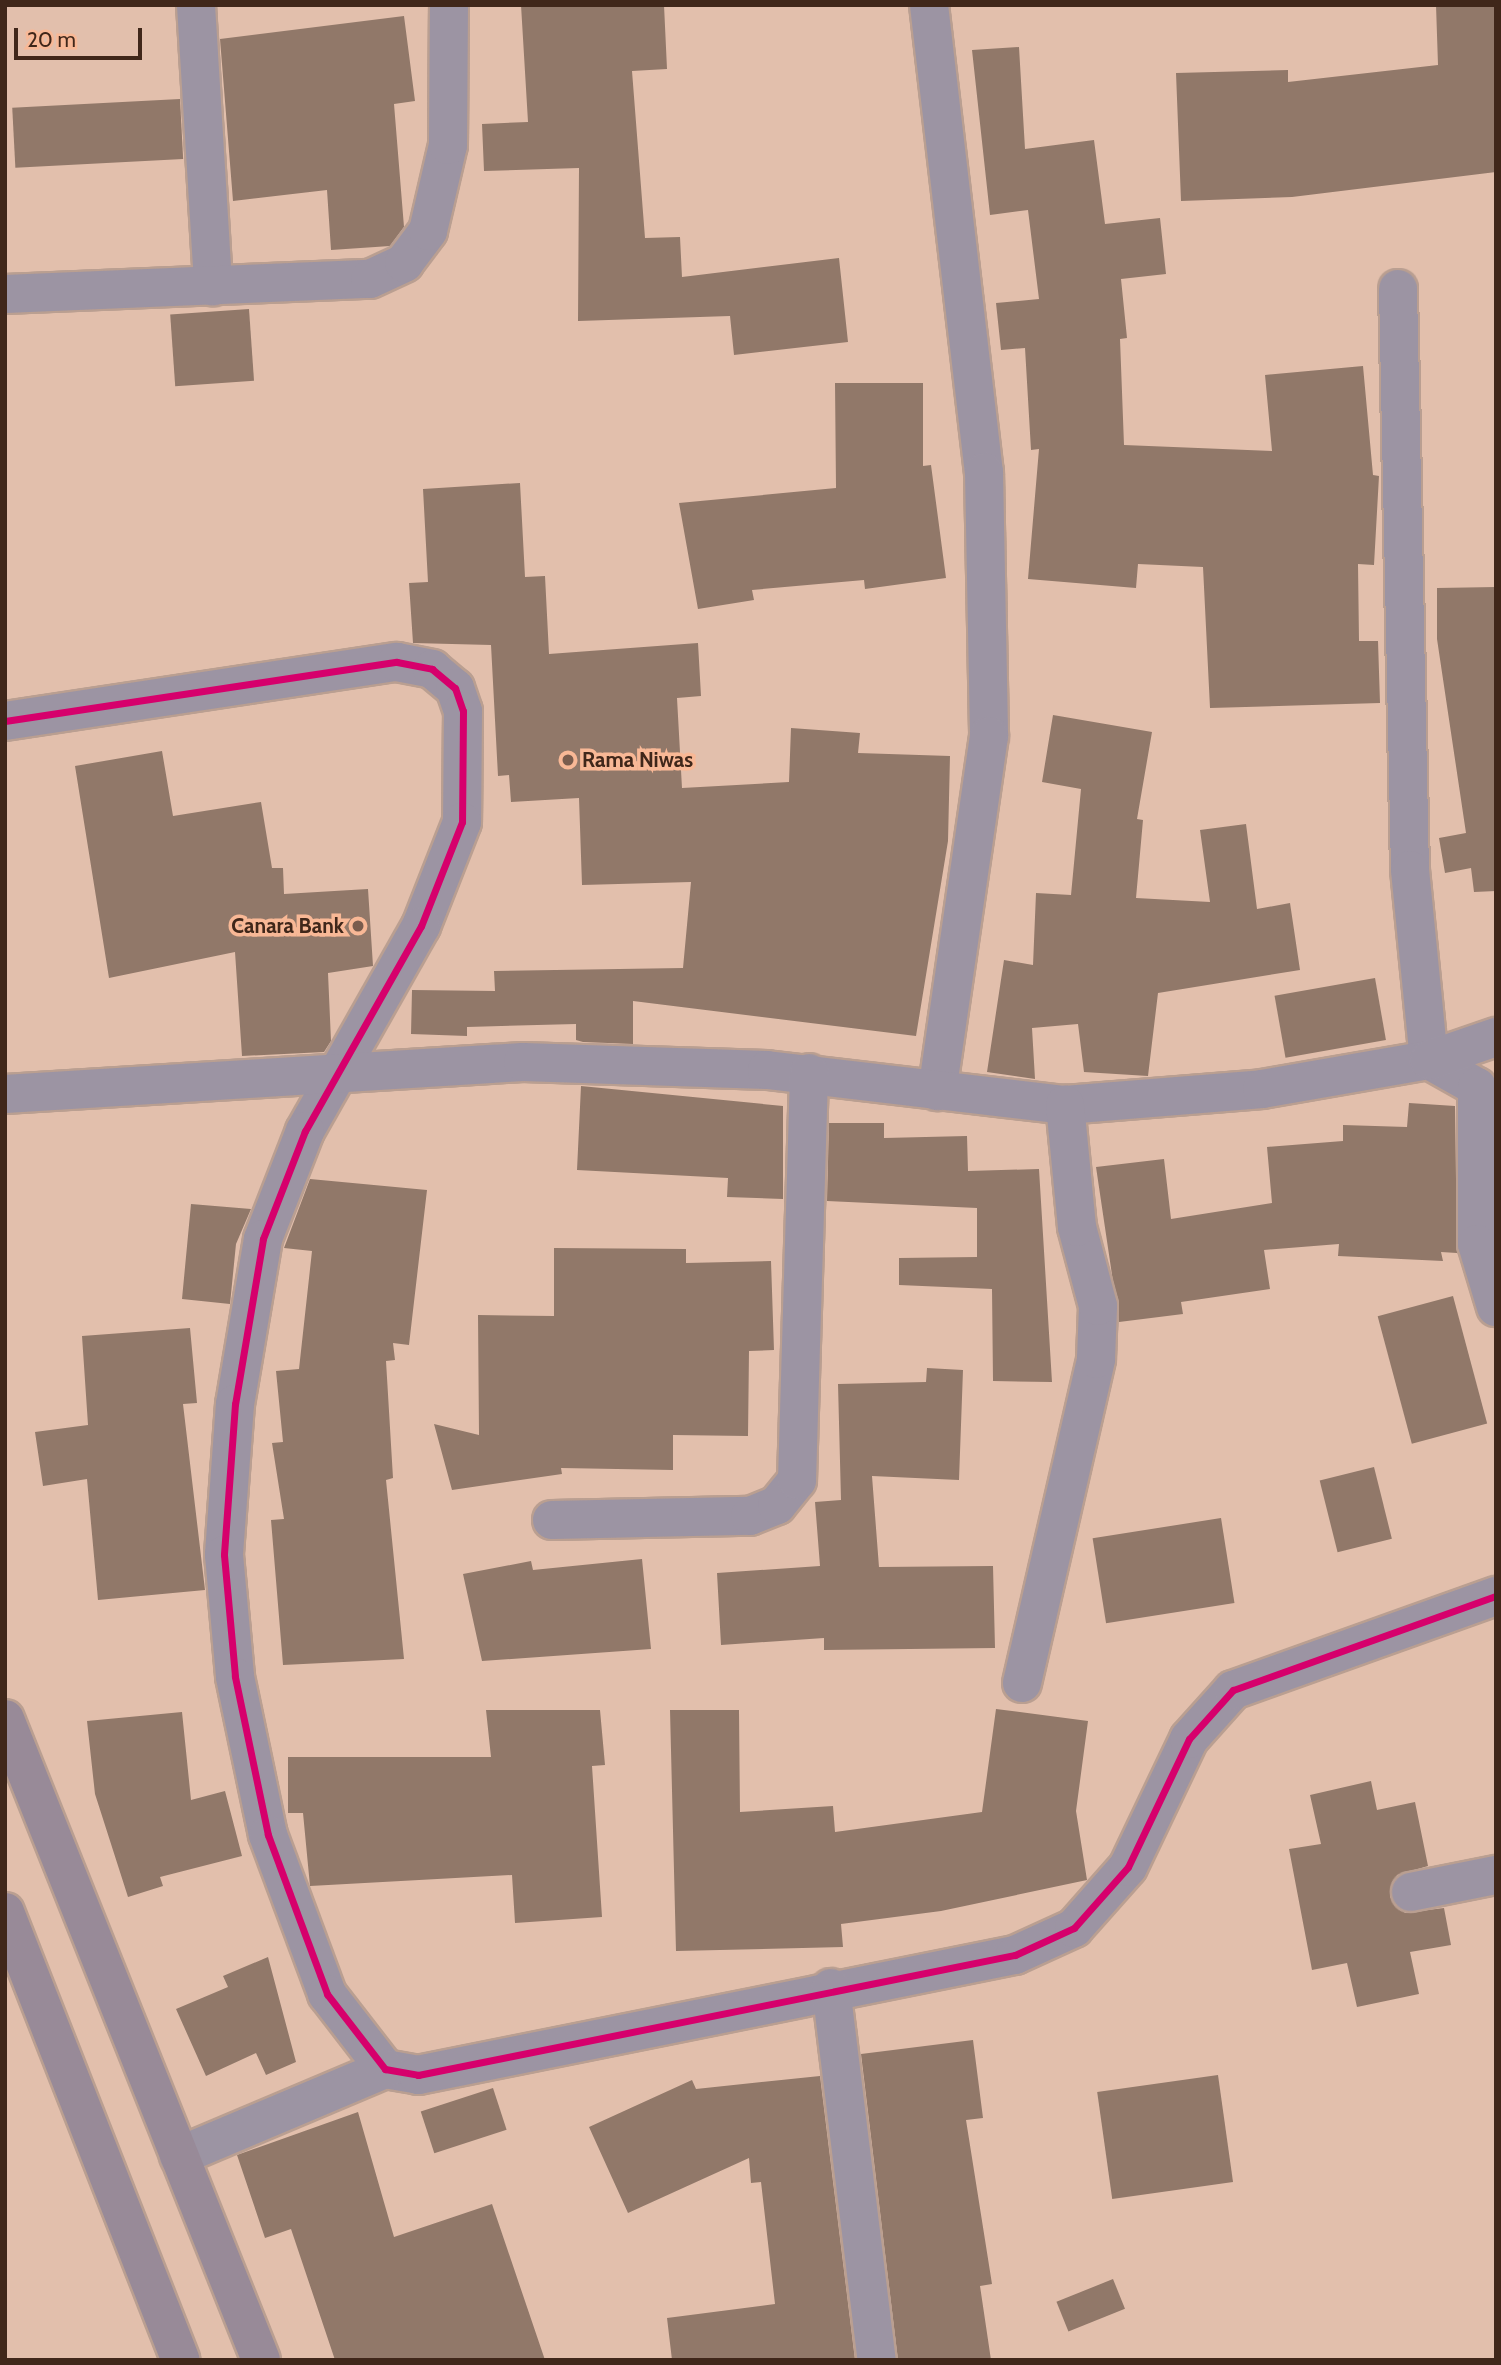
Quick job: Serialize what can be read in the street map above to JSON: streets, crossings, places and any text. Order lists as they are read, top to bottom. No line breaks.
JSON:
{"places":["Rama Niwas","Canara Bank"],"scale_bar":"20 m"}
